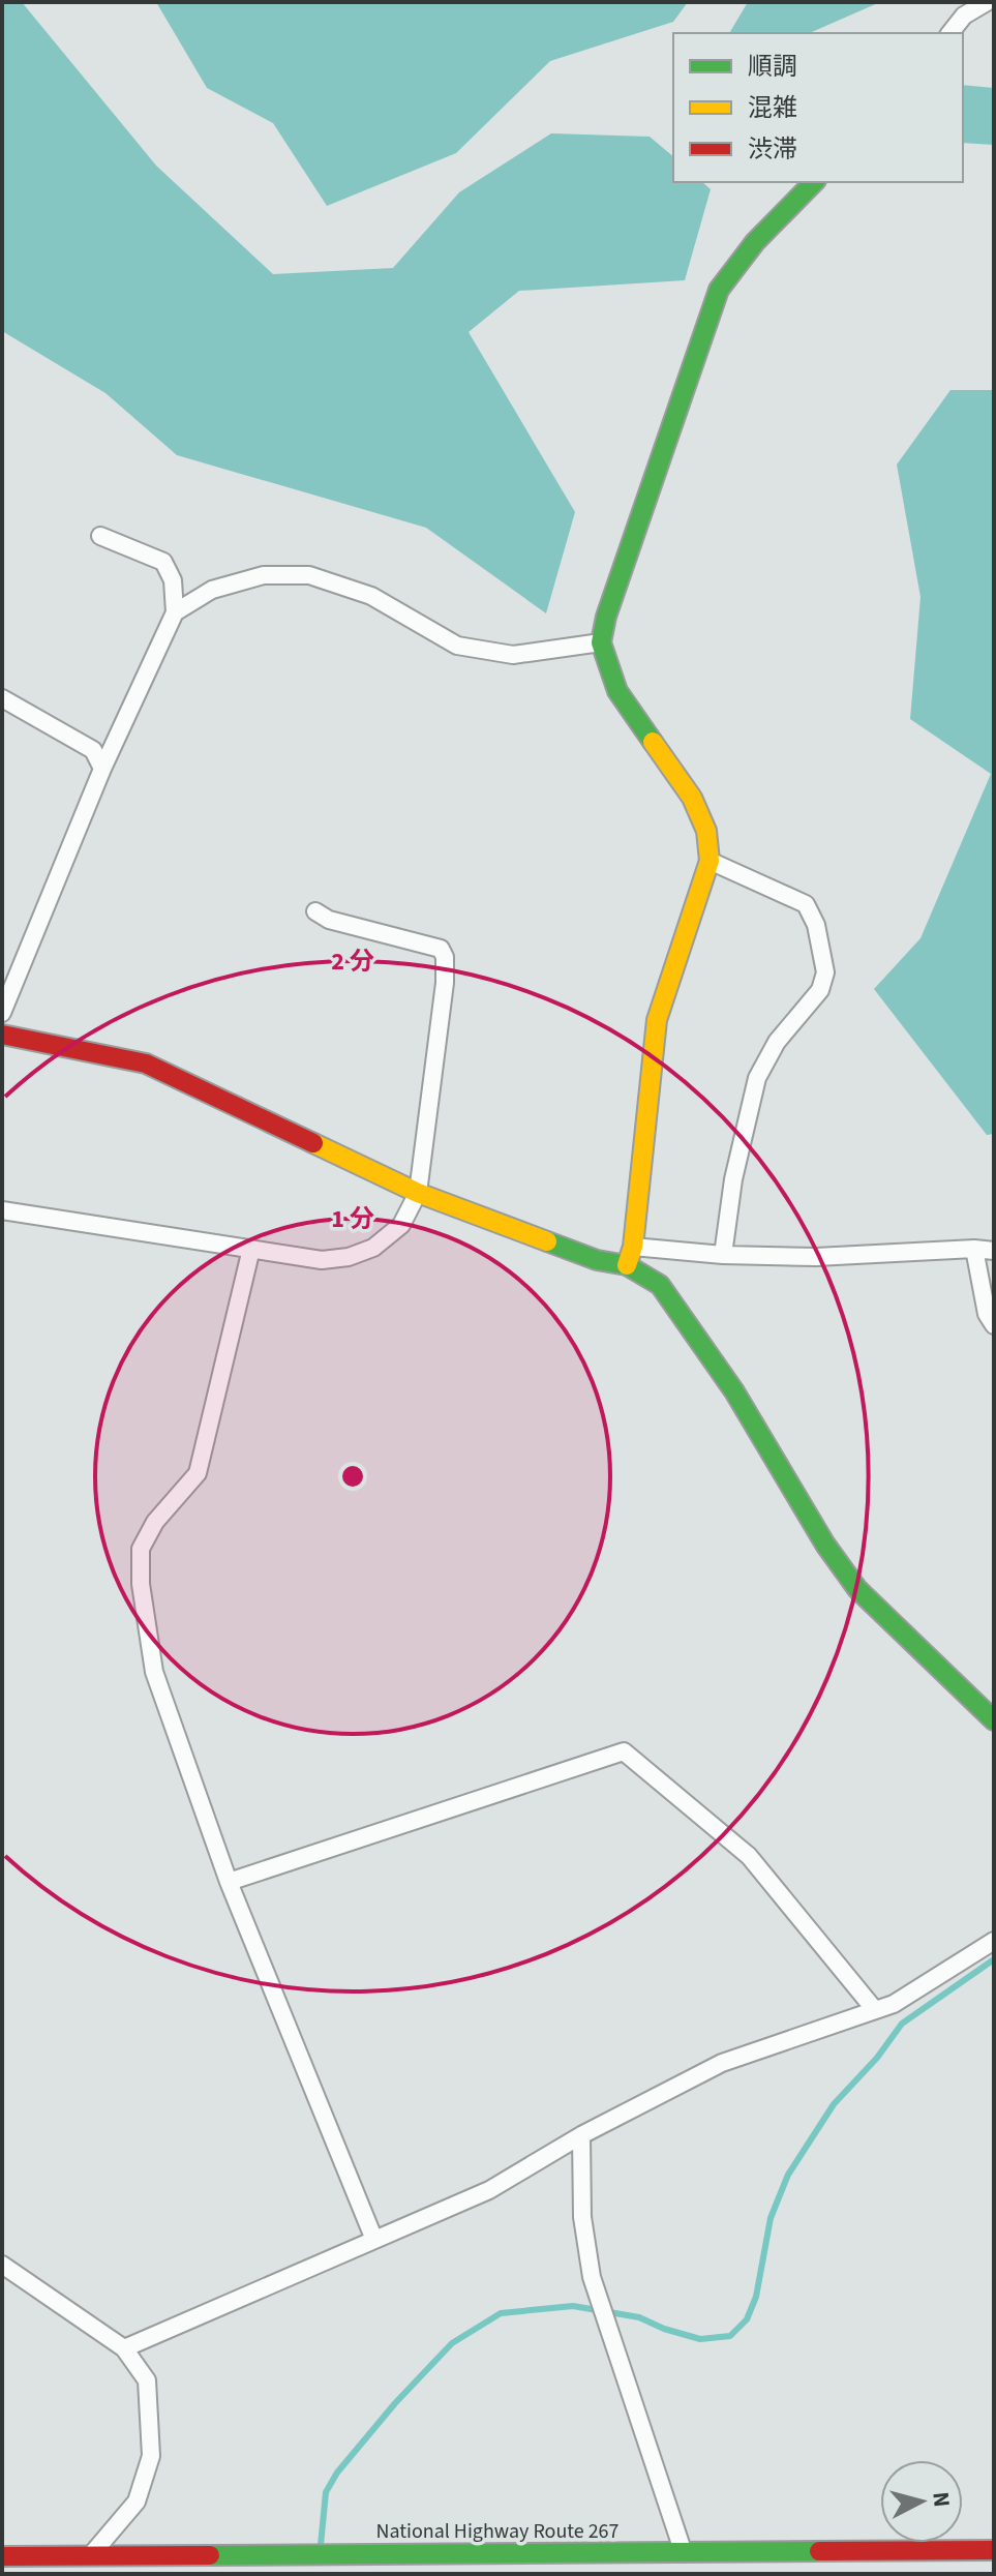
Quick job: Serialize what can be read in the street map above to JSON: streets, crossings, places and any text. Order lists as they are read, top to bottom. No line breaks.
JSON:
{"streets":{"main road":["National Highway Route 267"]},"legend":["順調","混雑","渋滞"],"north":"right","rings":["2 分","1 分"]}
